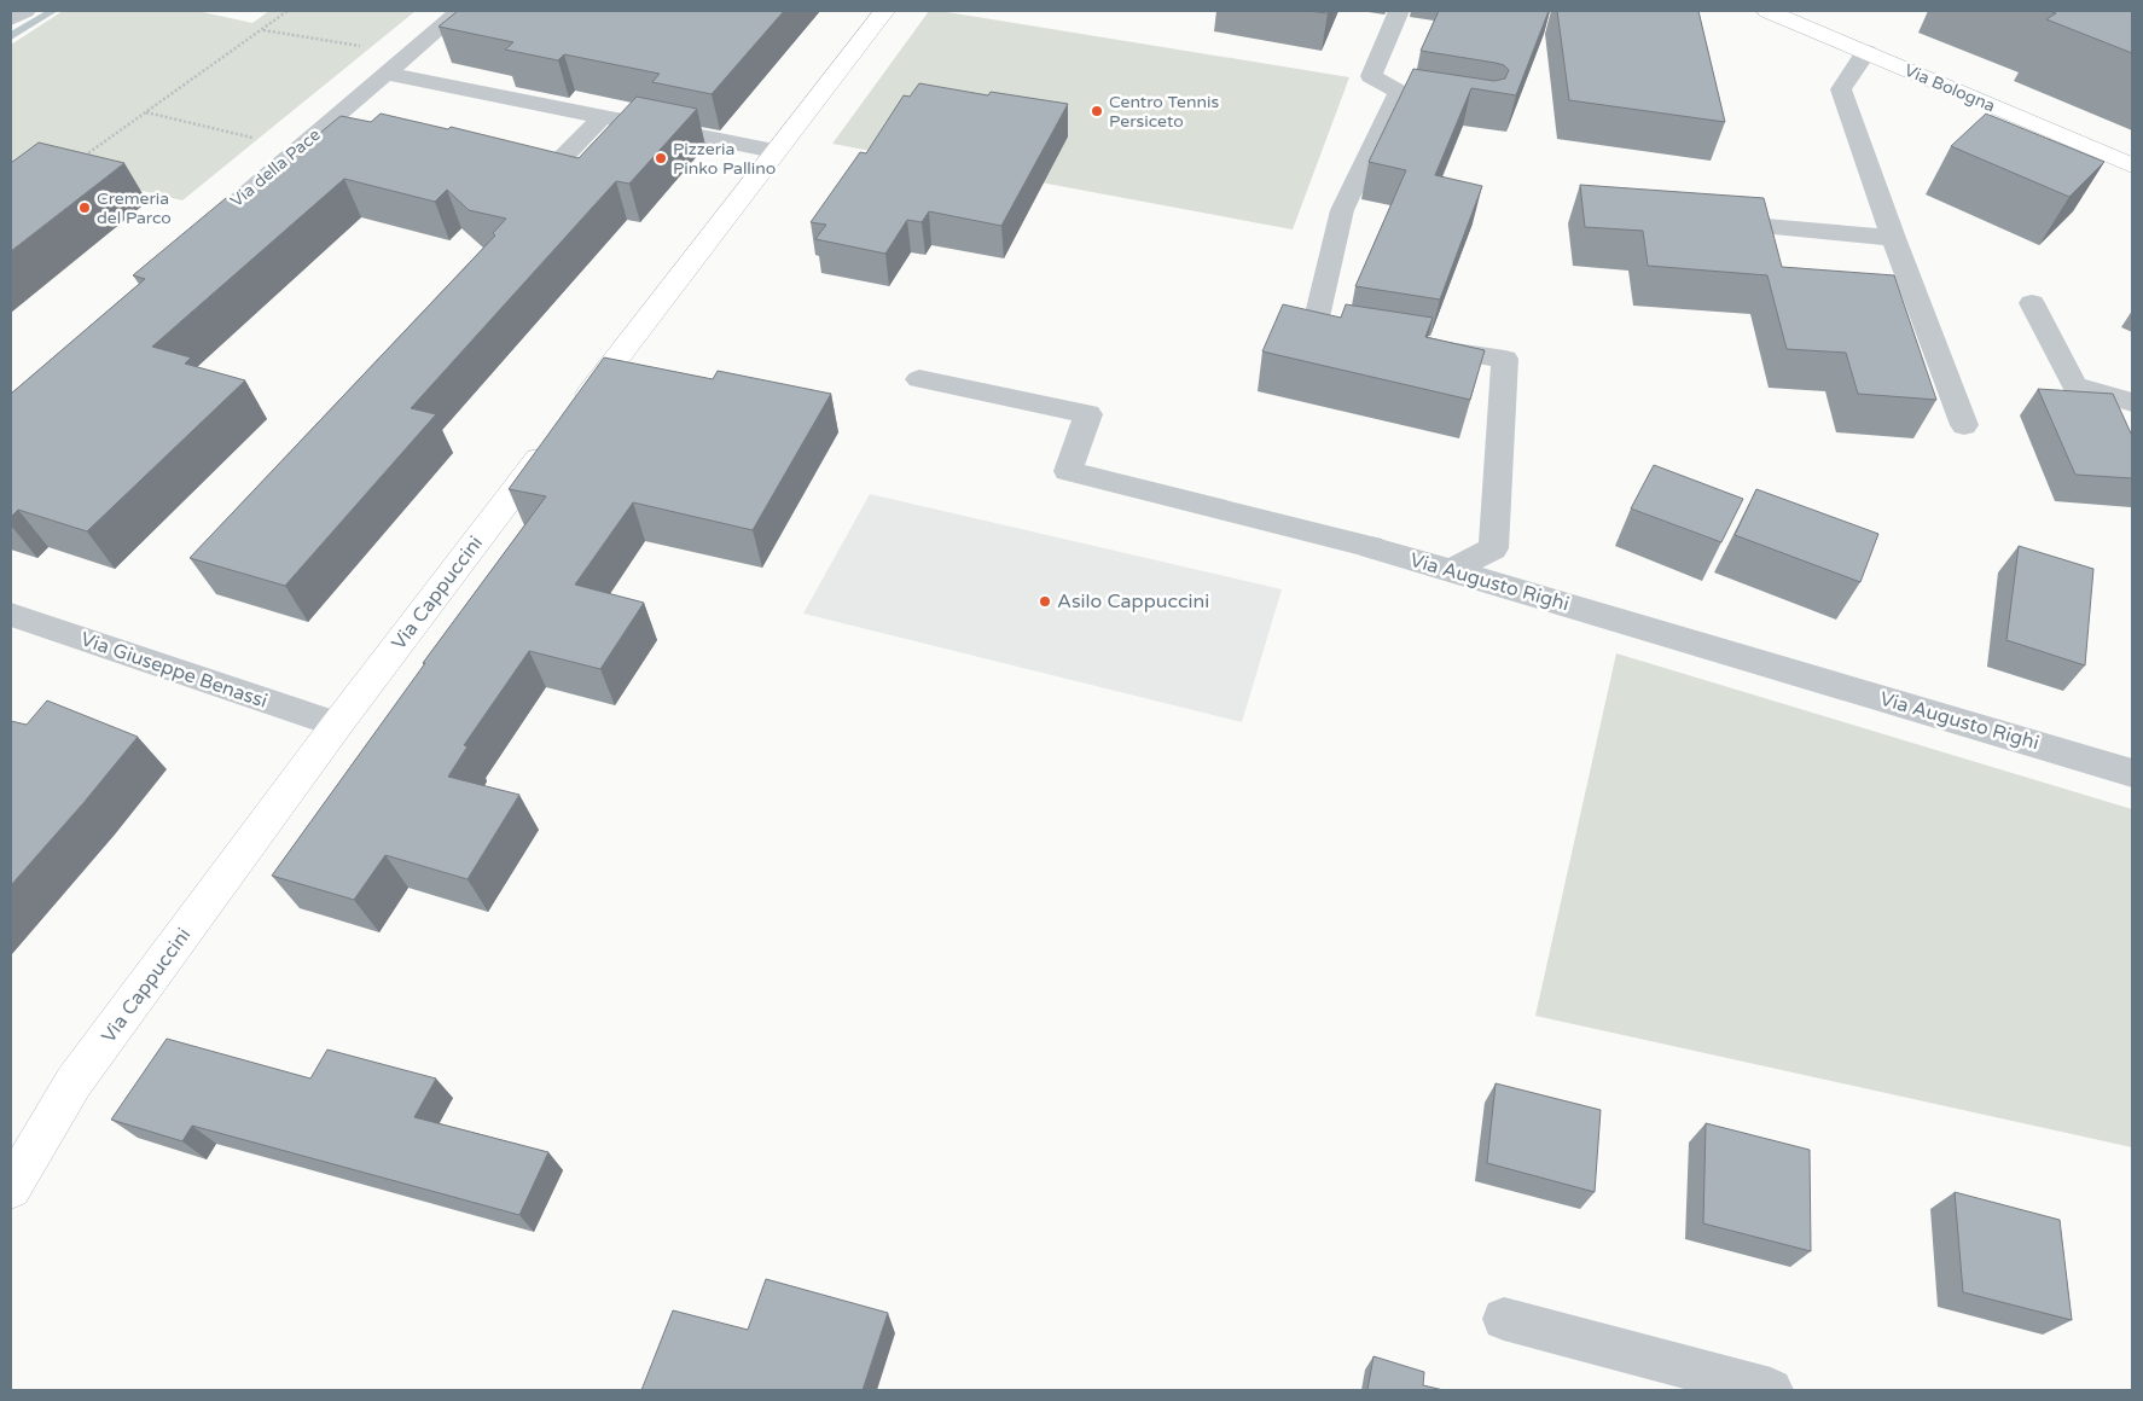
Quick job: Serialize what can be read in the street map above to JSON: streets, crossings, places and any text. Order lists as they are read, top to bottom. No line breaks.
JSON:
{"streets":{"main road":["Via Bologna","Via Cappuccini"],"street":["Via della Pace","Via Augusto Righi","Via Giuseppe Benassi"]},"crossings":[["Via Cappuccini","Via Giuseppe Benassi"]],"places":["Centro Tennis Persiceto","Pizzeria Pinko Pallino","Cremeria del Parco","Asilo Cappuccini"]}
